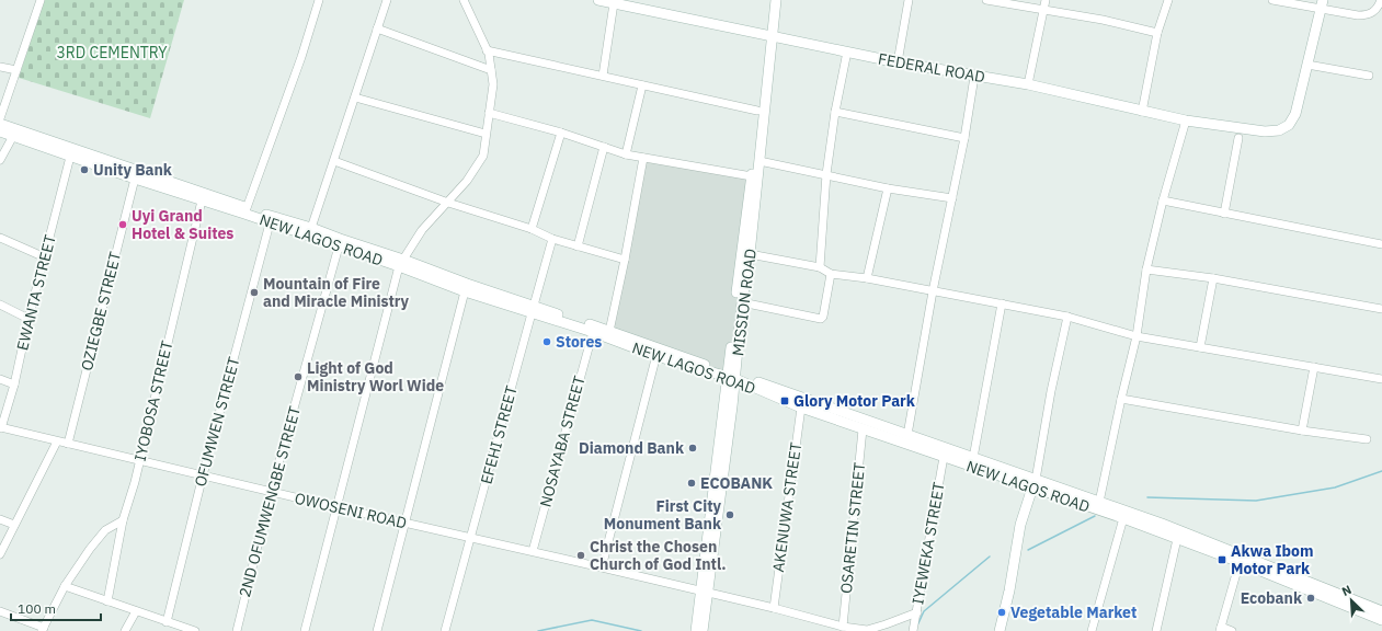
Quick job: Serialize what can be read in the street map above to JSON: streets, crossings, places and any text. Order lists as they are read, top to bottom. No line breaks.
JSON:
{"streets":{"main road":["FEDERAL ROAD","NEW LAGOS ROAD","MISSION ROAD"],"street":["EWANTA STREET","OZIEGBE STREET","IYOBOSA STREET","OFUMWEN STREET","EFEHI STREET","NOSAYABA STREET","2ND OFUMWENGBE STREET","AKENUWA STREET","OWOSENI ROAD","OSARETIN STREET","IYEWEKA STREET"]},"crossings":[["FEDERAL ROAD","MISSION ROAD"],["NEW LAGOS ROAD","EWANTA STREET"],["NEW LAGOS ROAD","MISSION ROAD"],["NEW LAGOS ROAD","OZIEGBE STREET"],["NEW LAGOS ROAD","IYOBOSA STREET"],["NEW LAGOS ROAD","OFUMWEN STREET"],["NEW LAGOS ROAD","EFEHI STREET"],["NEW LAGOS ROAD","NOSAYABA STREET"],["NEW LAGOS ROAD","2ND OFUMWENGBE STREET"],["NEW LAGOS ROAD","AKENUWA STREET"],["NEW LAGOS ROAD","OSARETIN STREET"],["NEW LAGOS ROAD","IYEWEKA STREET"],["EWANTA STREET","OWOSENI ROAD"],["MISSION ROAD","OWOSENI ROAD"],["OZIEGBE STREET","OWOSENI ROAD"],["IYOBOSA STREET","OWOSENI ROAD"],["OFUMWEN STREET","OWOSENI ROAD"],["EFEHI STREET","OWOSENI ROAD"],["NOSAYABA STREET","OWOSENI ROAD"],["2ND OFUMWENGBE STREET","OWOSENI ROAD"],["AKENUWA STREET","OWOSENI ROAD"],["OWOSENI ROAD","OSARETIN STREET"],["OWOSENI ROAD","IYEWEKA STREET"]],"parks":["3RD CEMENTRY"],"places":{"other":["Unity Bank","Uyi Grand Hotel & Suites","Mountain of Fire and Miracle Ministry","Stores","Light of God Ministry Worl Wide","Diamond Bank","ECOBANK","First City Monument Bank","Christ the Chosen Church of God Intl.","Ecobank","Vegetable Market"],"transit":["Glory Motor Park","Akwa Ibom Motor Park"]},"scale_bar":"100 m","north":"top left"}
